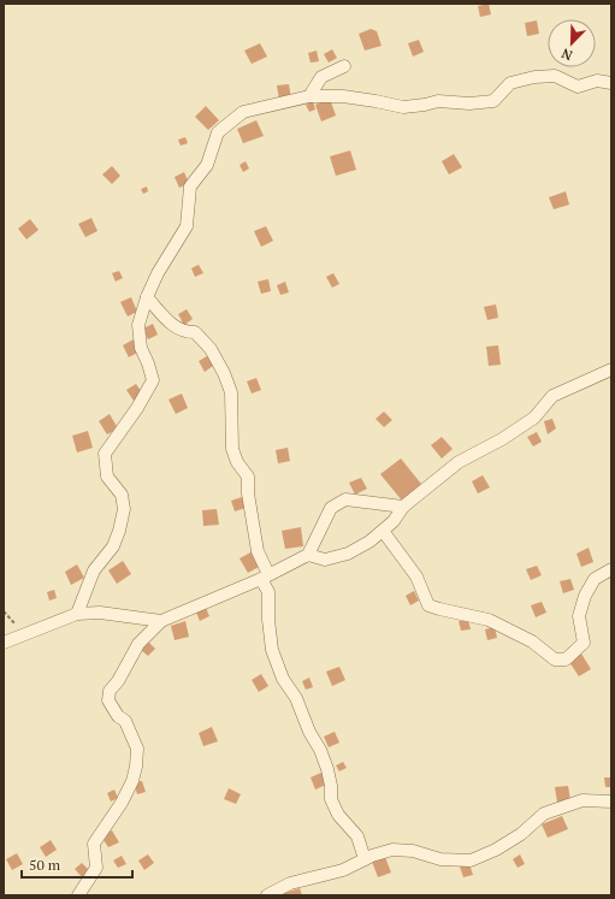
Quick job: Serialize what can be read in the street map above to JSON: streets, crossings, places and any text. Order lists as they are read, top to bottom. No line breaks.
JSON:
{"scale_bar":"50 m","north":"bottom left"}
